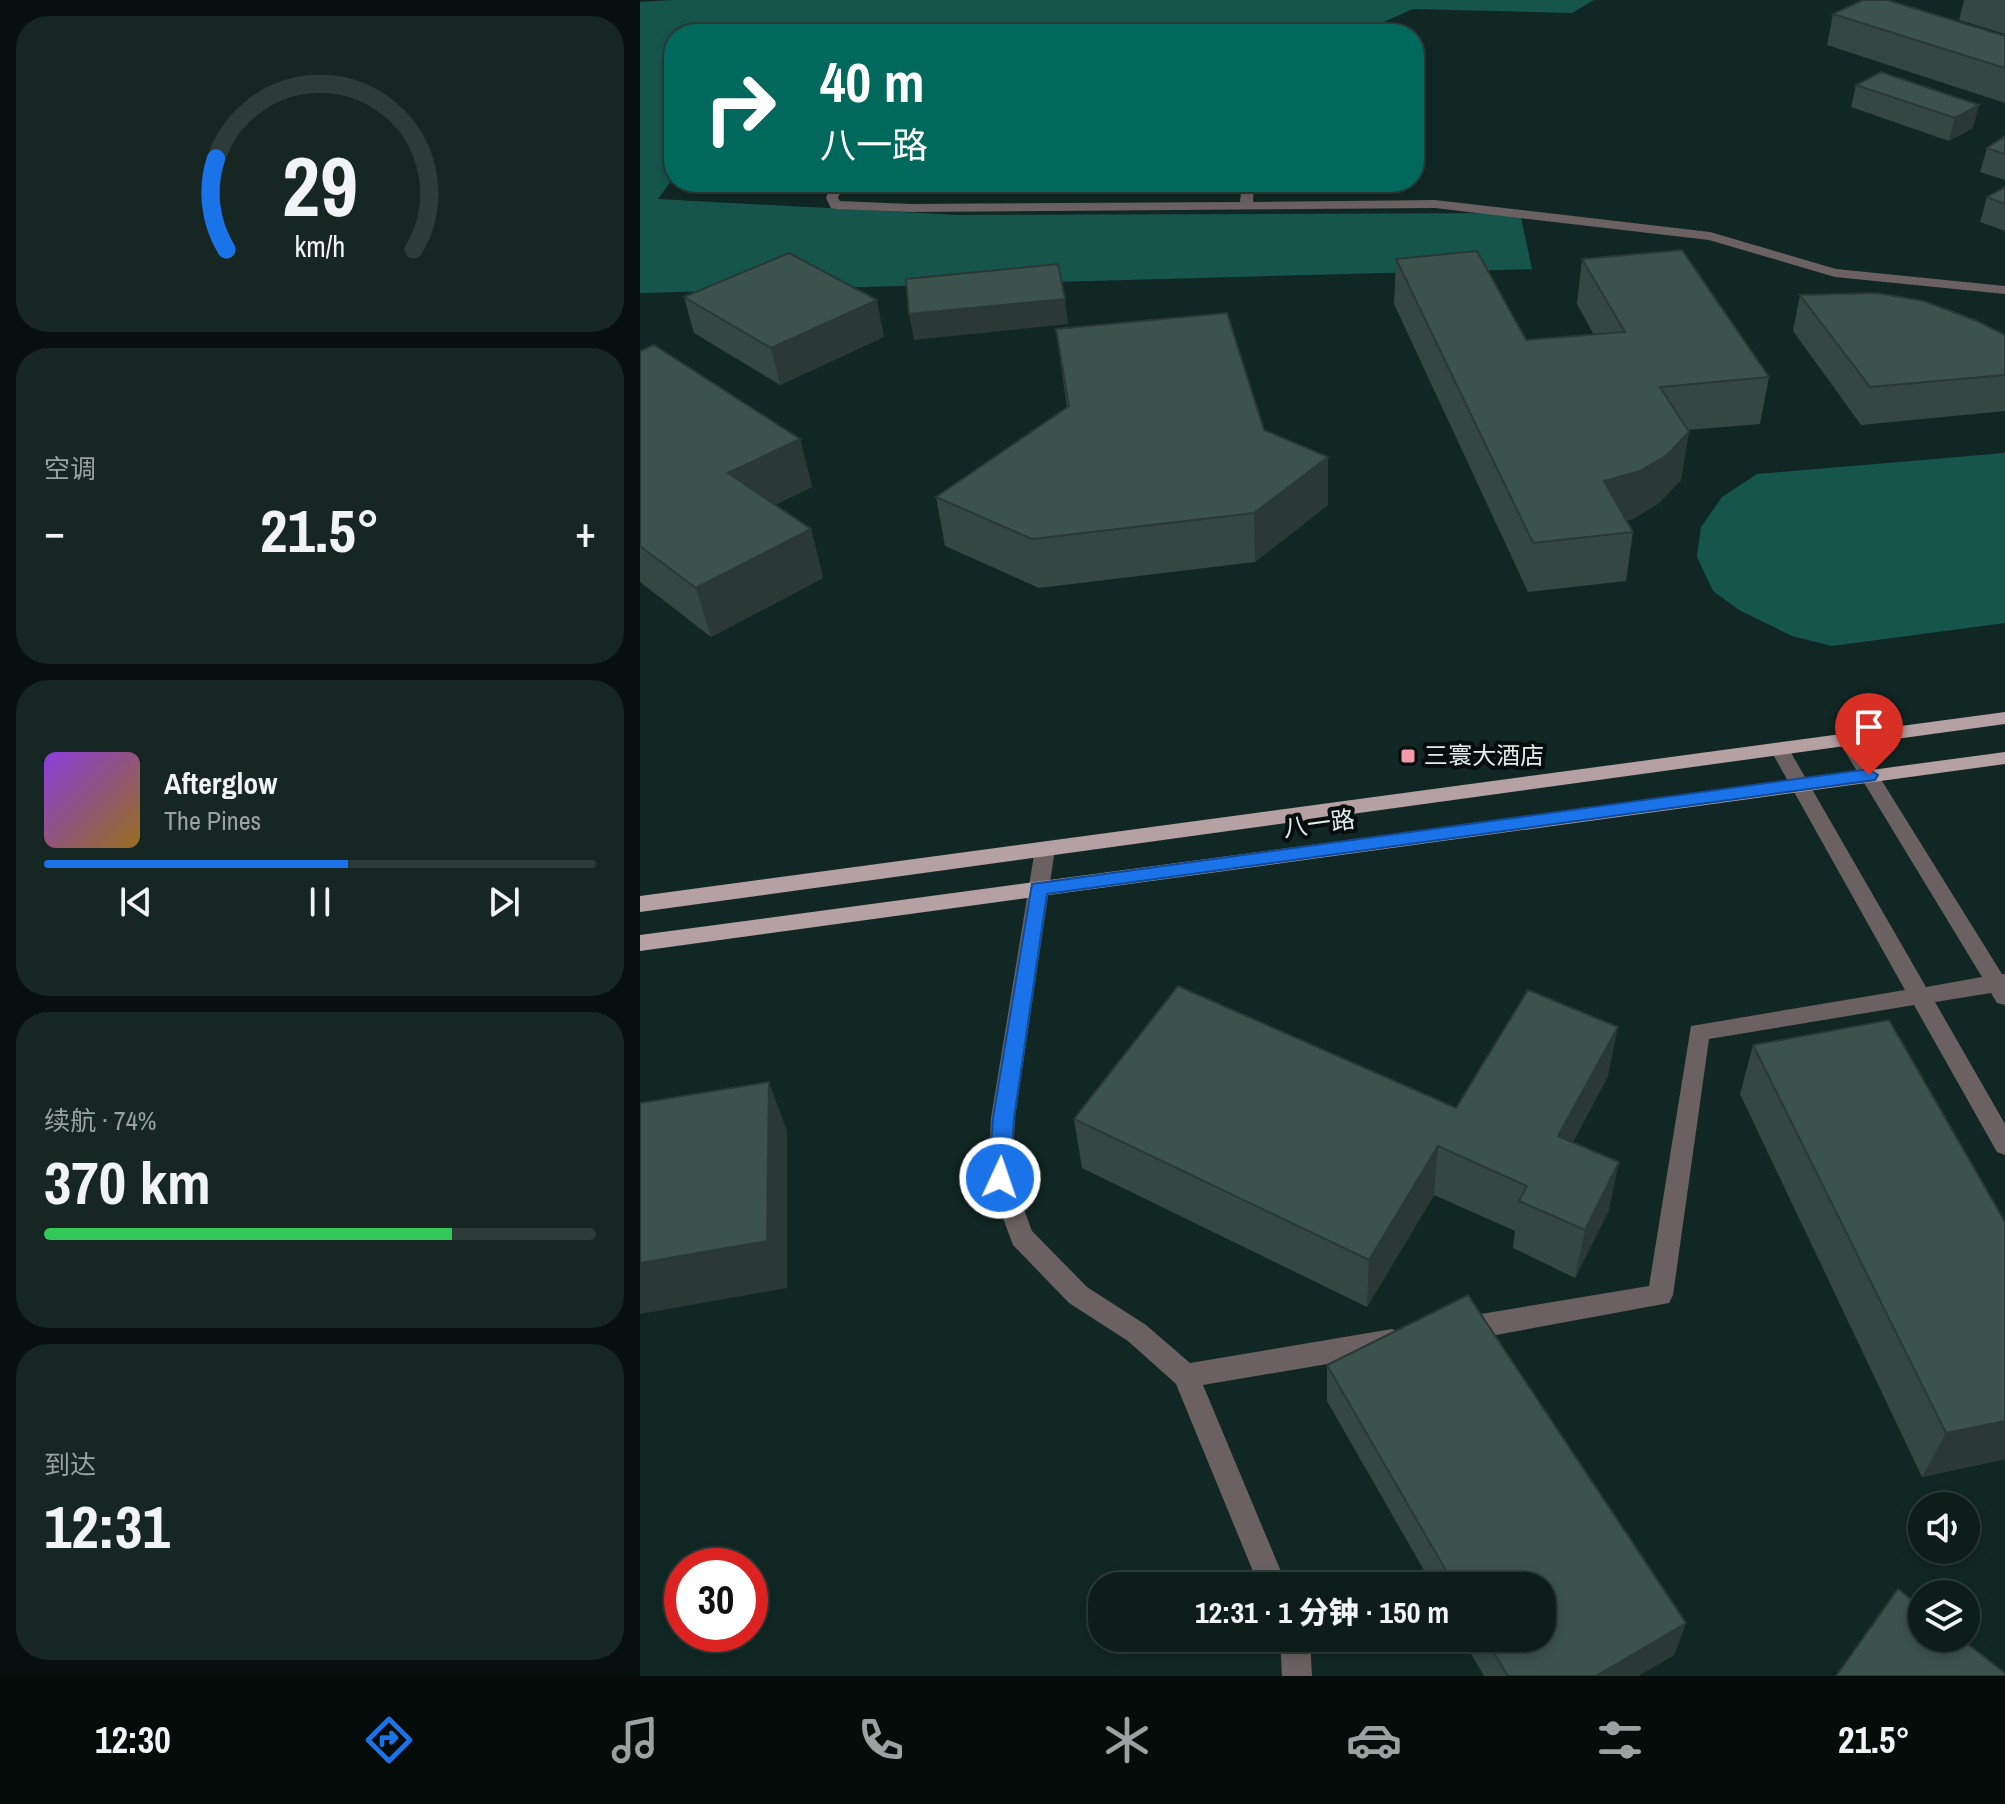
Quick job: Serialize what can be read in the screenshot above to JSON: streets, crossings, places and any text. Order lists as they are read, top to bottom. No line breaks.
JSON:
{"streets":{"main road":["八一路"]},"places":{"transit":["三寰大酒店"]},"page":{"turn":["40 m","八一路"],"tile":["空调",["续航 · 74%","370 km"],["到达","12:31"]],"heat":["−","21.5°","+"],"song":["Afterglow","The Pines"],"limit":"30","trip":"12:31 · 1 分钟 · 150 m","tabs":["12:30","21.5°"],"gauge":["29","km/h"]}}
